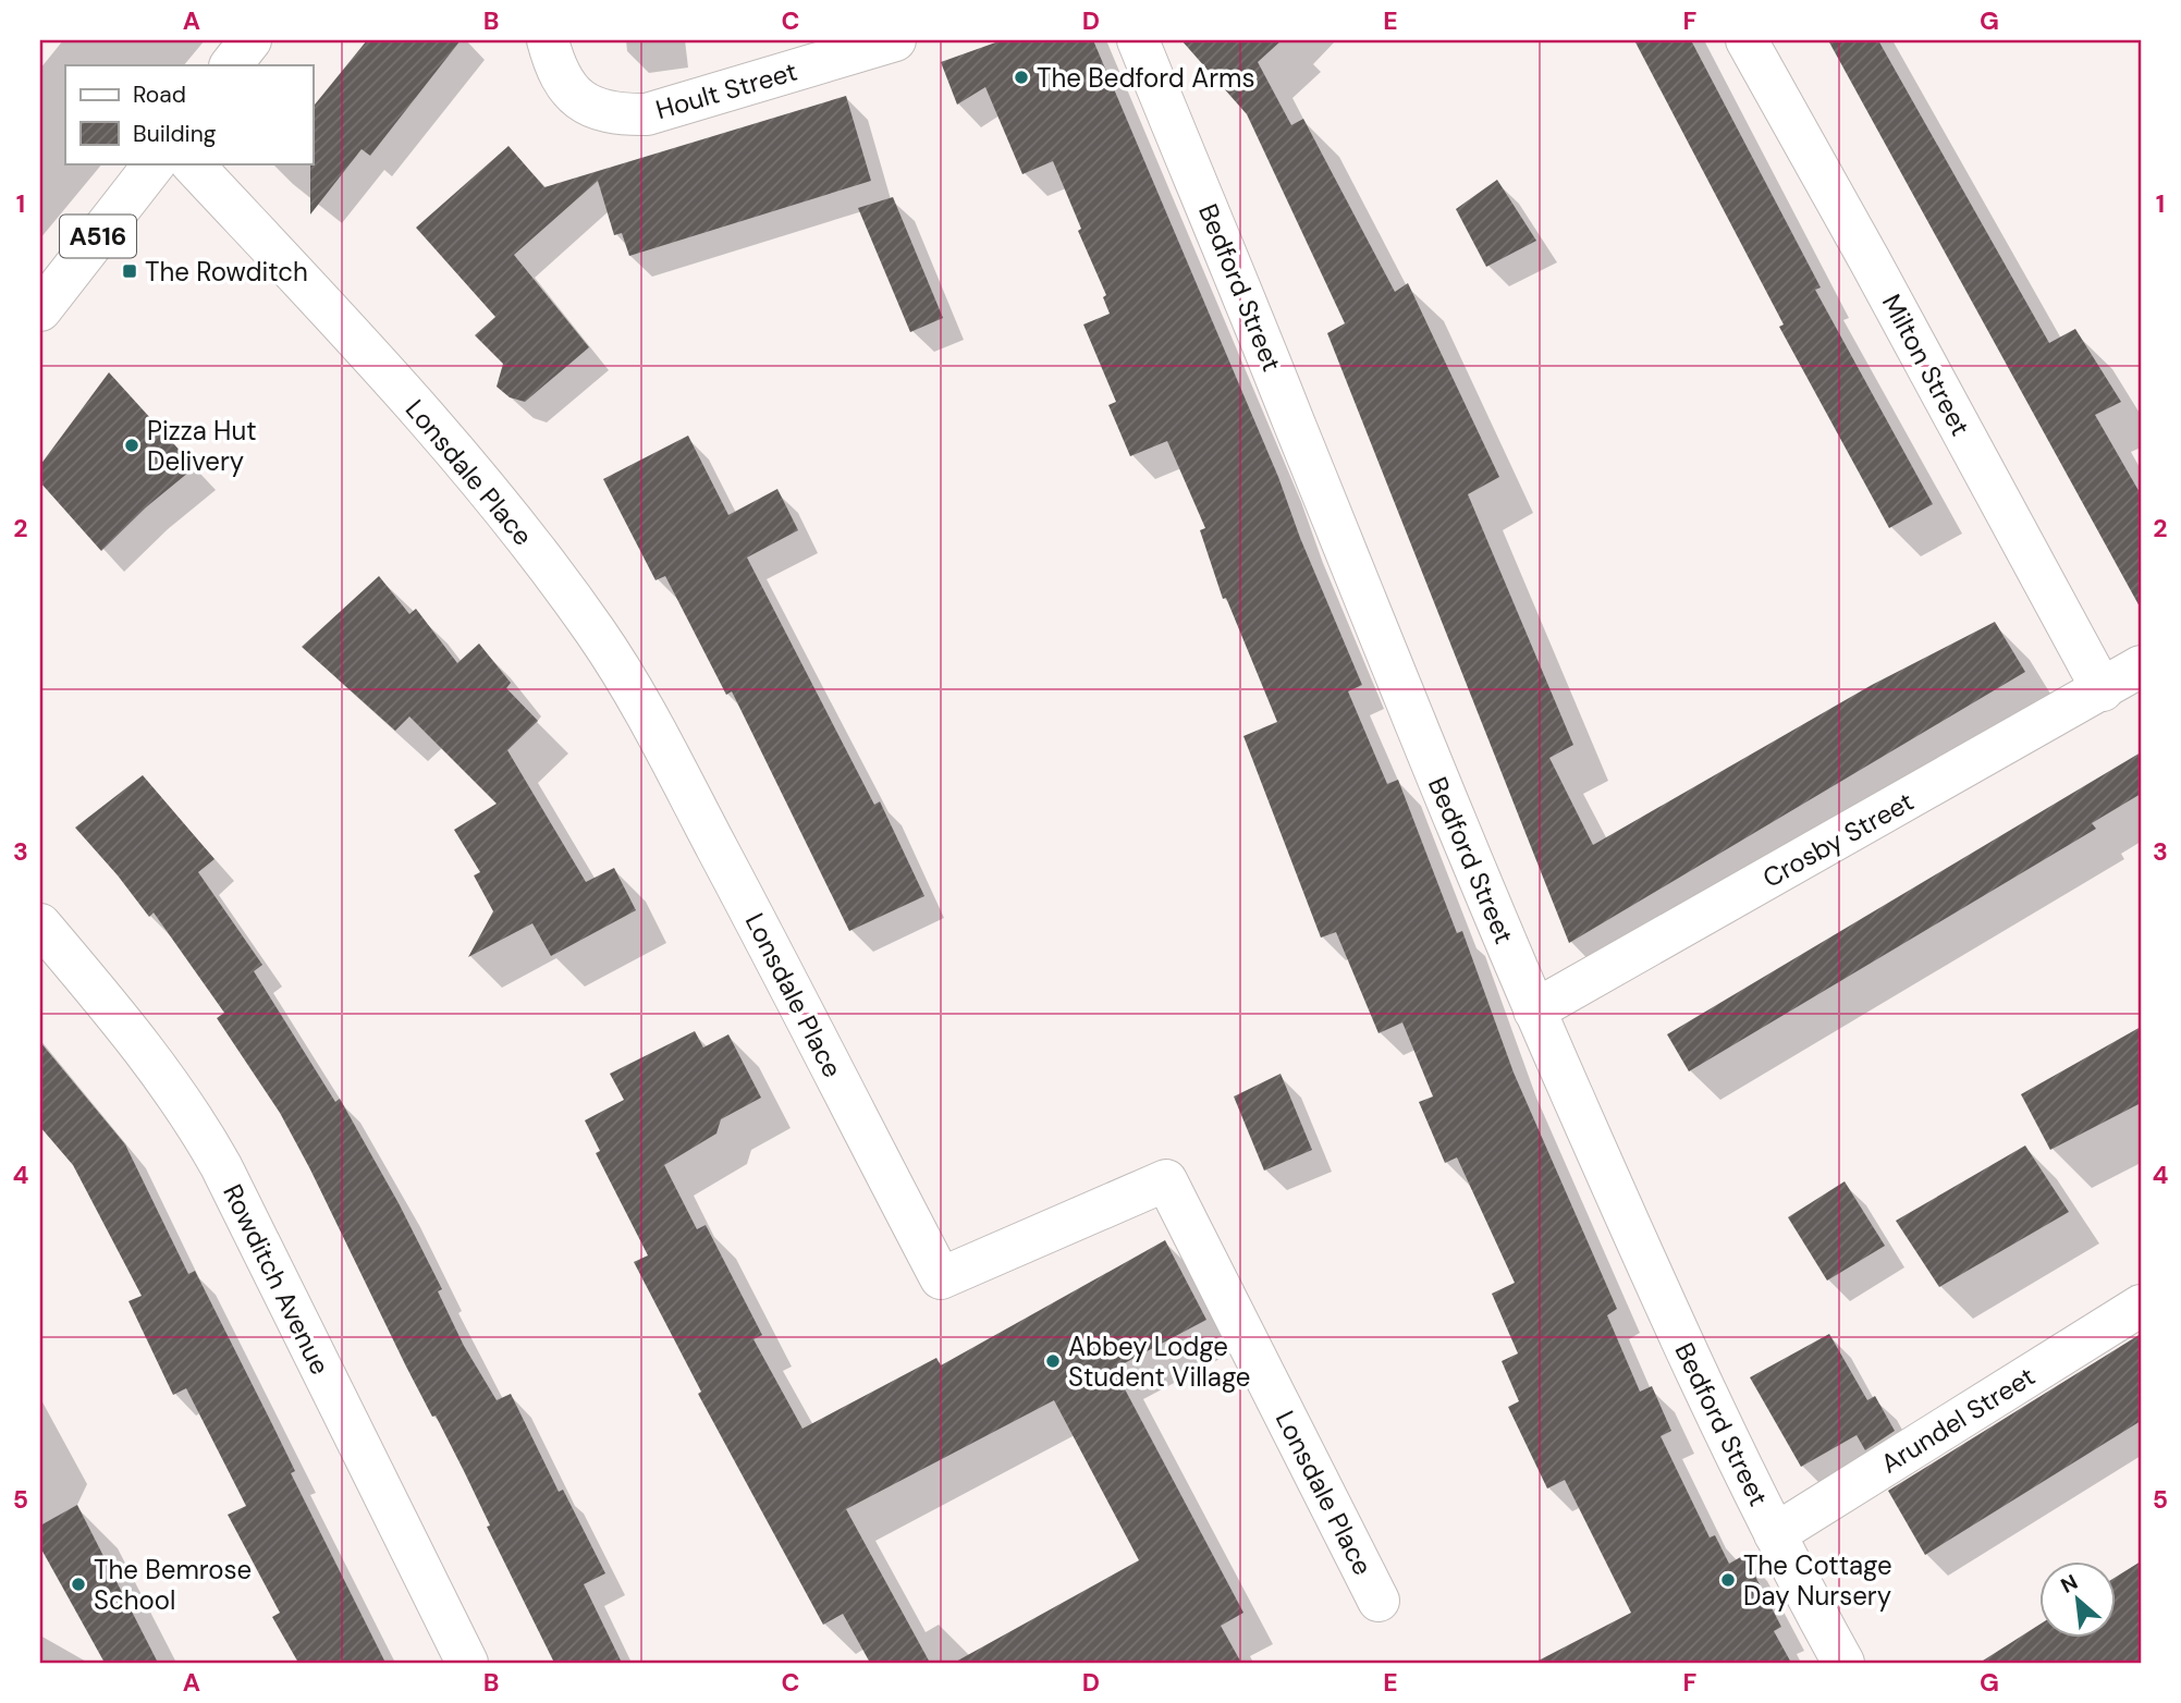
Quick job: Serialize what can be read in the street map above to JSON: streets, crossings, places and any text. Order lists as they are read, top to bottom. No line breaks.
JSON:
{"streets":{"street":["Hoult Street","A516","Bedford Street","Milton Street","Lonsdale Place","Crosby Street","Rowditch Avenue","Arundel Street"]},"crossings":[["Bedford Street","Crosby Street"],["Bedford Street","Arundel Street"],["Milton Street","Crosby Street"]],"places":{"other":["The Bedford Arms","Pizza Hut Delivery","Abbey Lodge Student Village","The Cottage Day Nursery","The Bemrose School"],"transit":["The Rowditch"]},"legend":["Road","Building"],"north":"top left","grid":{"columns":["A","B","C","D","E","F","G"],"rows":["1","2","3","4","5"]}}
